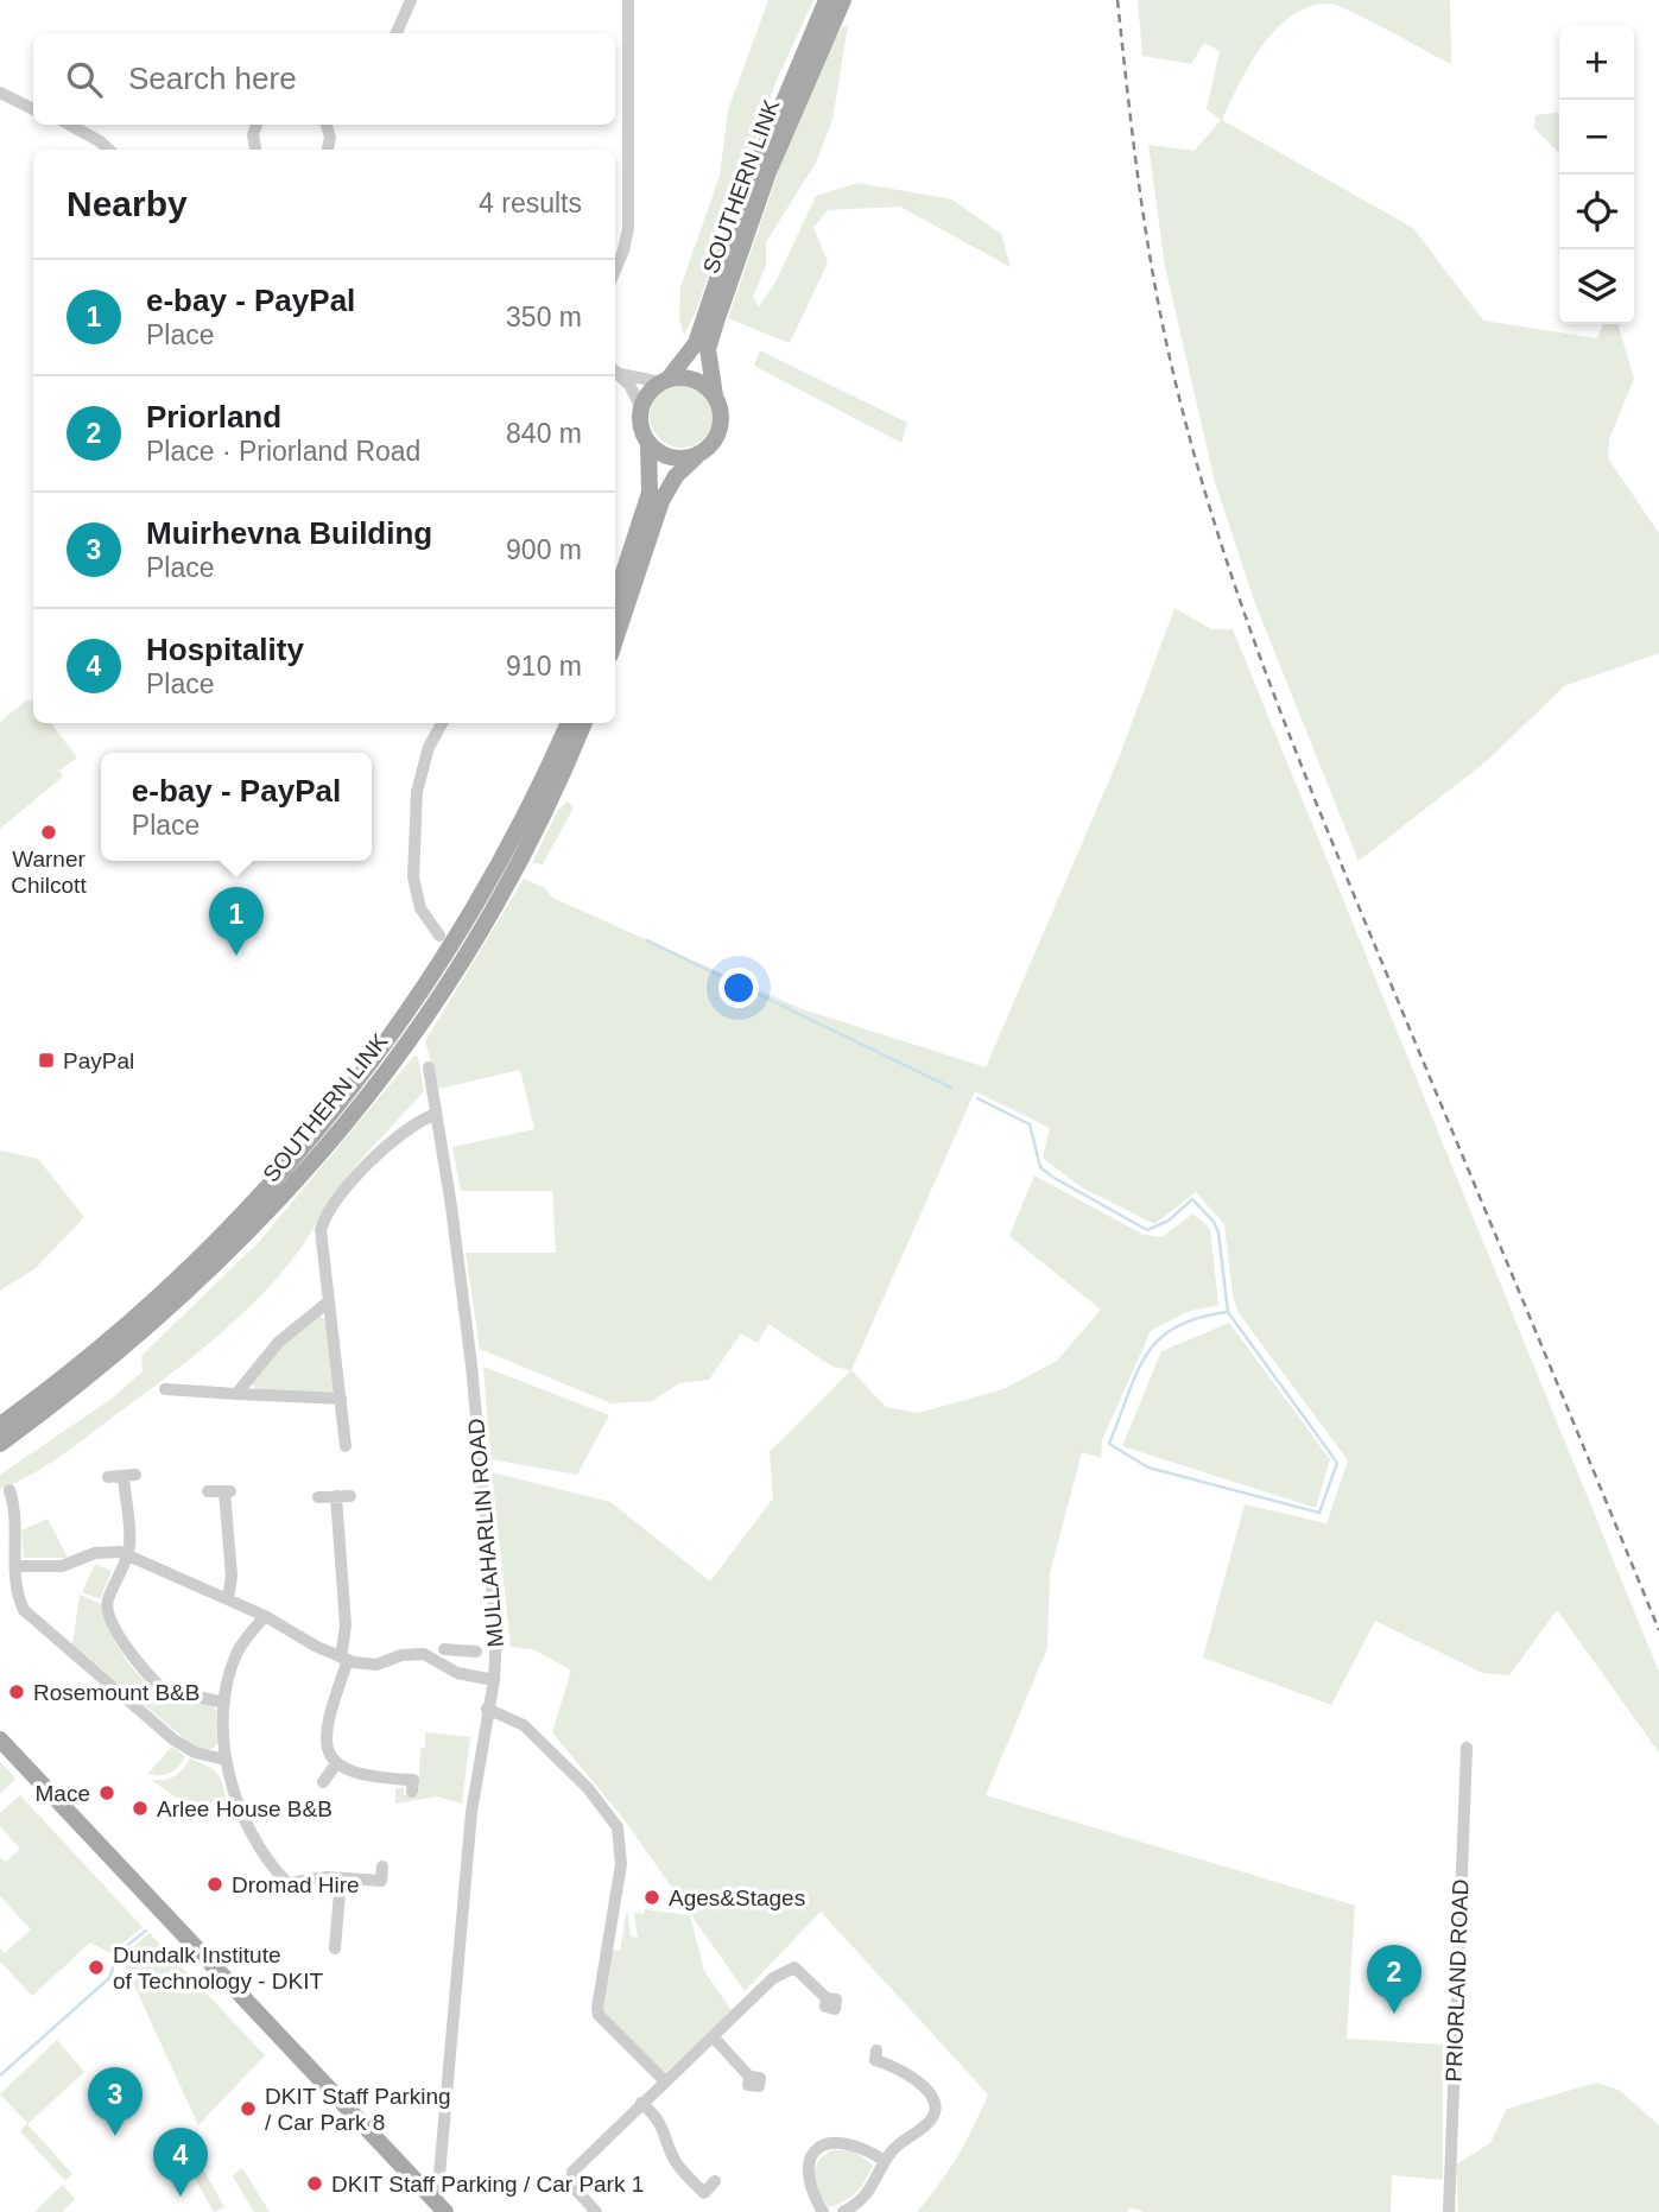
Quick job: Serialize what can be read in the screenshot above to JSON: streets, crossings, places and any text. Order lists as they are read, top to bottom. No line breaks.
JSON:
{"streets":{"main road":["SOUTHERN LINK"],"street":["MULLAHARLIN ROAD","PRIORLAND ROAD"]},"places":{"other":["Warner Chilcott","Rosemount B&B","Mace","Arlee House B&B","Dromad Hire","Ages&Stages","Dundalk Institute of Technology - DKIT","DKIT Staff Parking / Car Park 8","DKIT Staff Parking / Car Park 1"],"transit":["PayPal"]},"page":{"map_buttons":["+","−"],"search":"Search here","heading":["Nearby","4 results"],"list":[{"mark":"1","name":"e-bay - PayPal","note":"Place","value":"350 m"},{"mark":"2","name":"Priorland","note":"Place · Priorland Road","value":"840 m"},{"mark":"3","name":"Muirhevna Building","note":"Place","value":"900 m"},{"mark":"4","name":"Hospitality","note":"Place","value":"910 m"}],"popup":["e-bay - PayPal","Place"],"pins":["1","2","3","4"]}}
